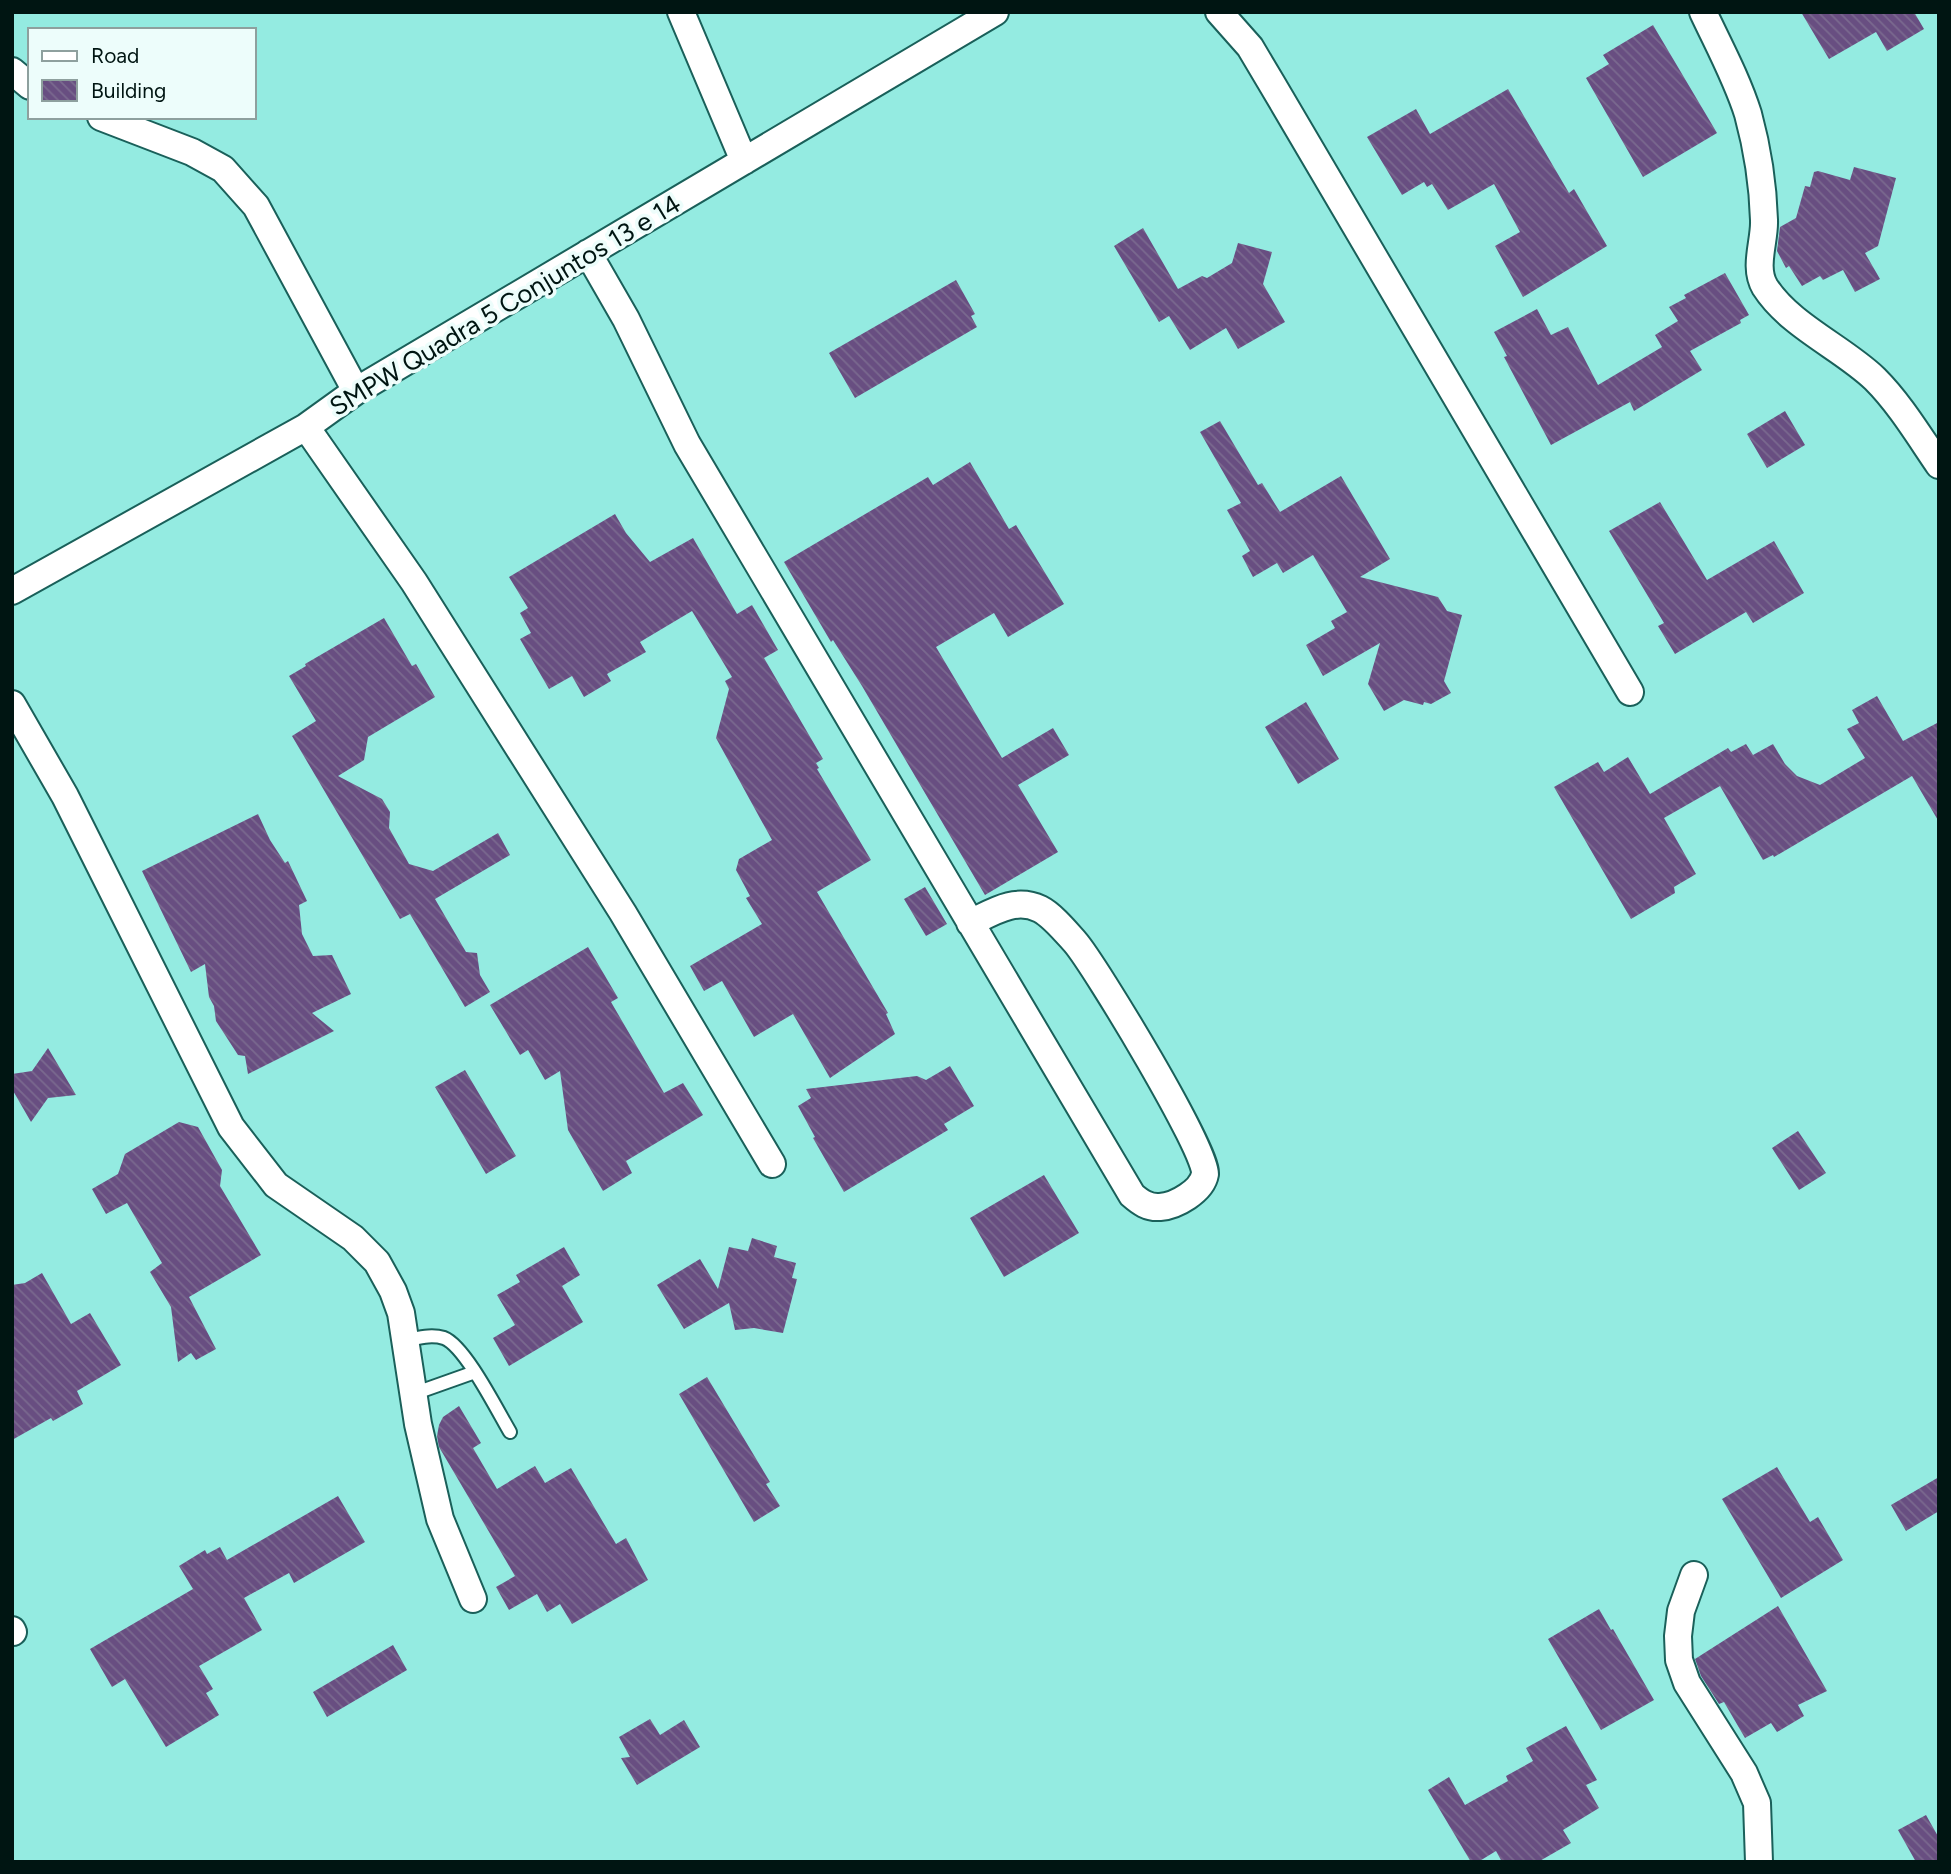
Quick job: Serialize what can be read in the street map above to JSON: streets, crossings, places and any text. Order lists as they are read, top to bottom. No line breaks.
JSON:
{"streets":{"street":["SMPW Quadra 5 Conjuntos 13 e 14"]},"legend":["Road","Building"]}
